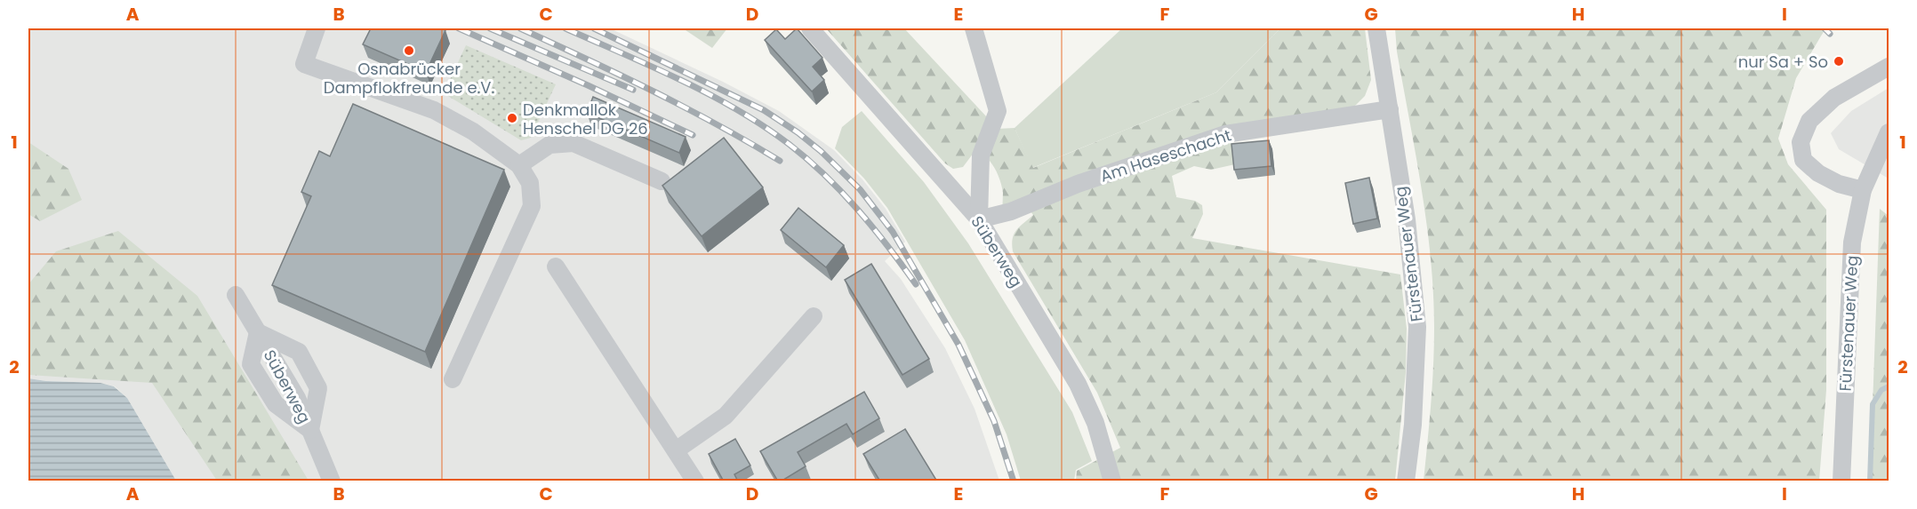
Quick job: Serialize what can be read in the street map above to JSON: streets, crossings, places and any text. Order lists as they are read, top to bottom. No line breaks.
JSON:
{"streets":{"street":["Am Haseschacht","Süberweg","Fürstenauer Weg"]},"crossings":[["Am Haseschacht","Süberweg"],["Am Haseschacht","Fürstenauer Weg"]],"places":["Osnabrücker Dampflokfreunde e.V.","nur Sa + So","Denkmallok Henschel DG 26"],"grid":{"columns":["A","B","C","D","E","F","G","H","I"],"rows":["1","2"]}}
